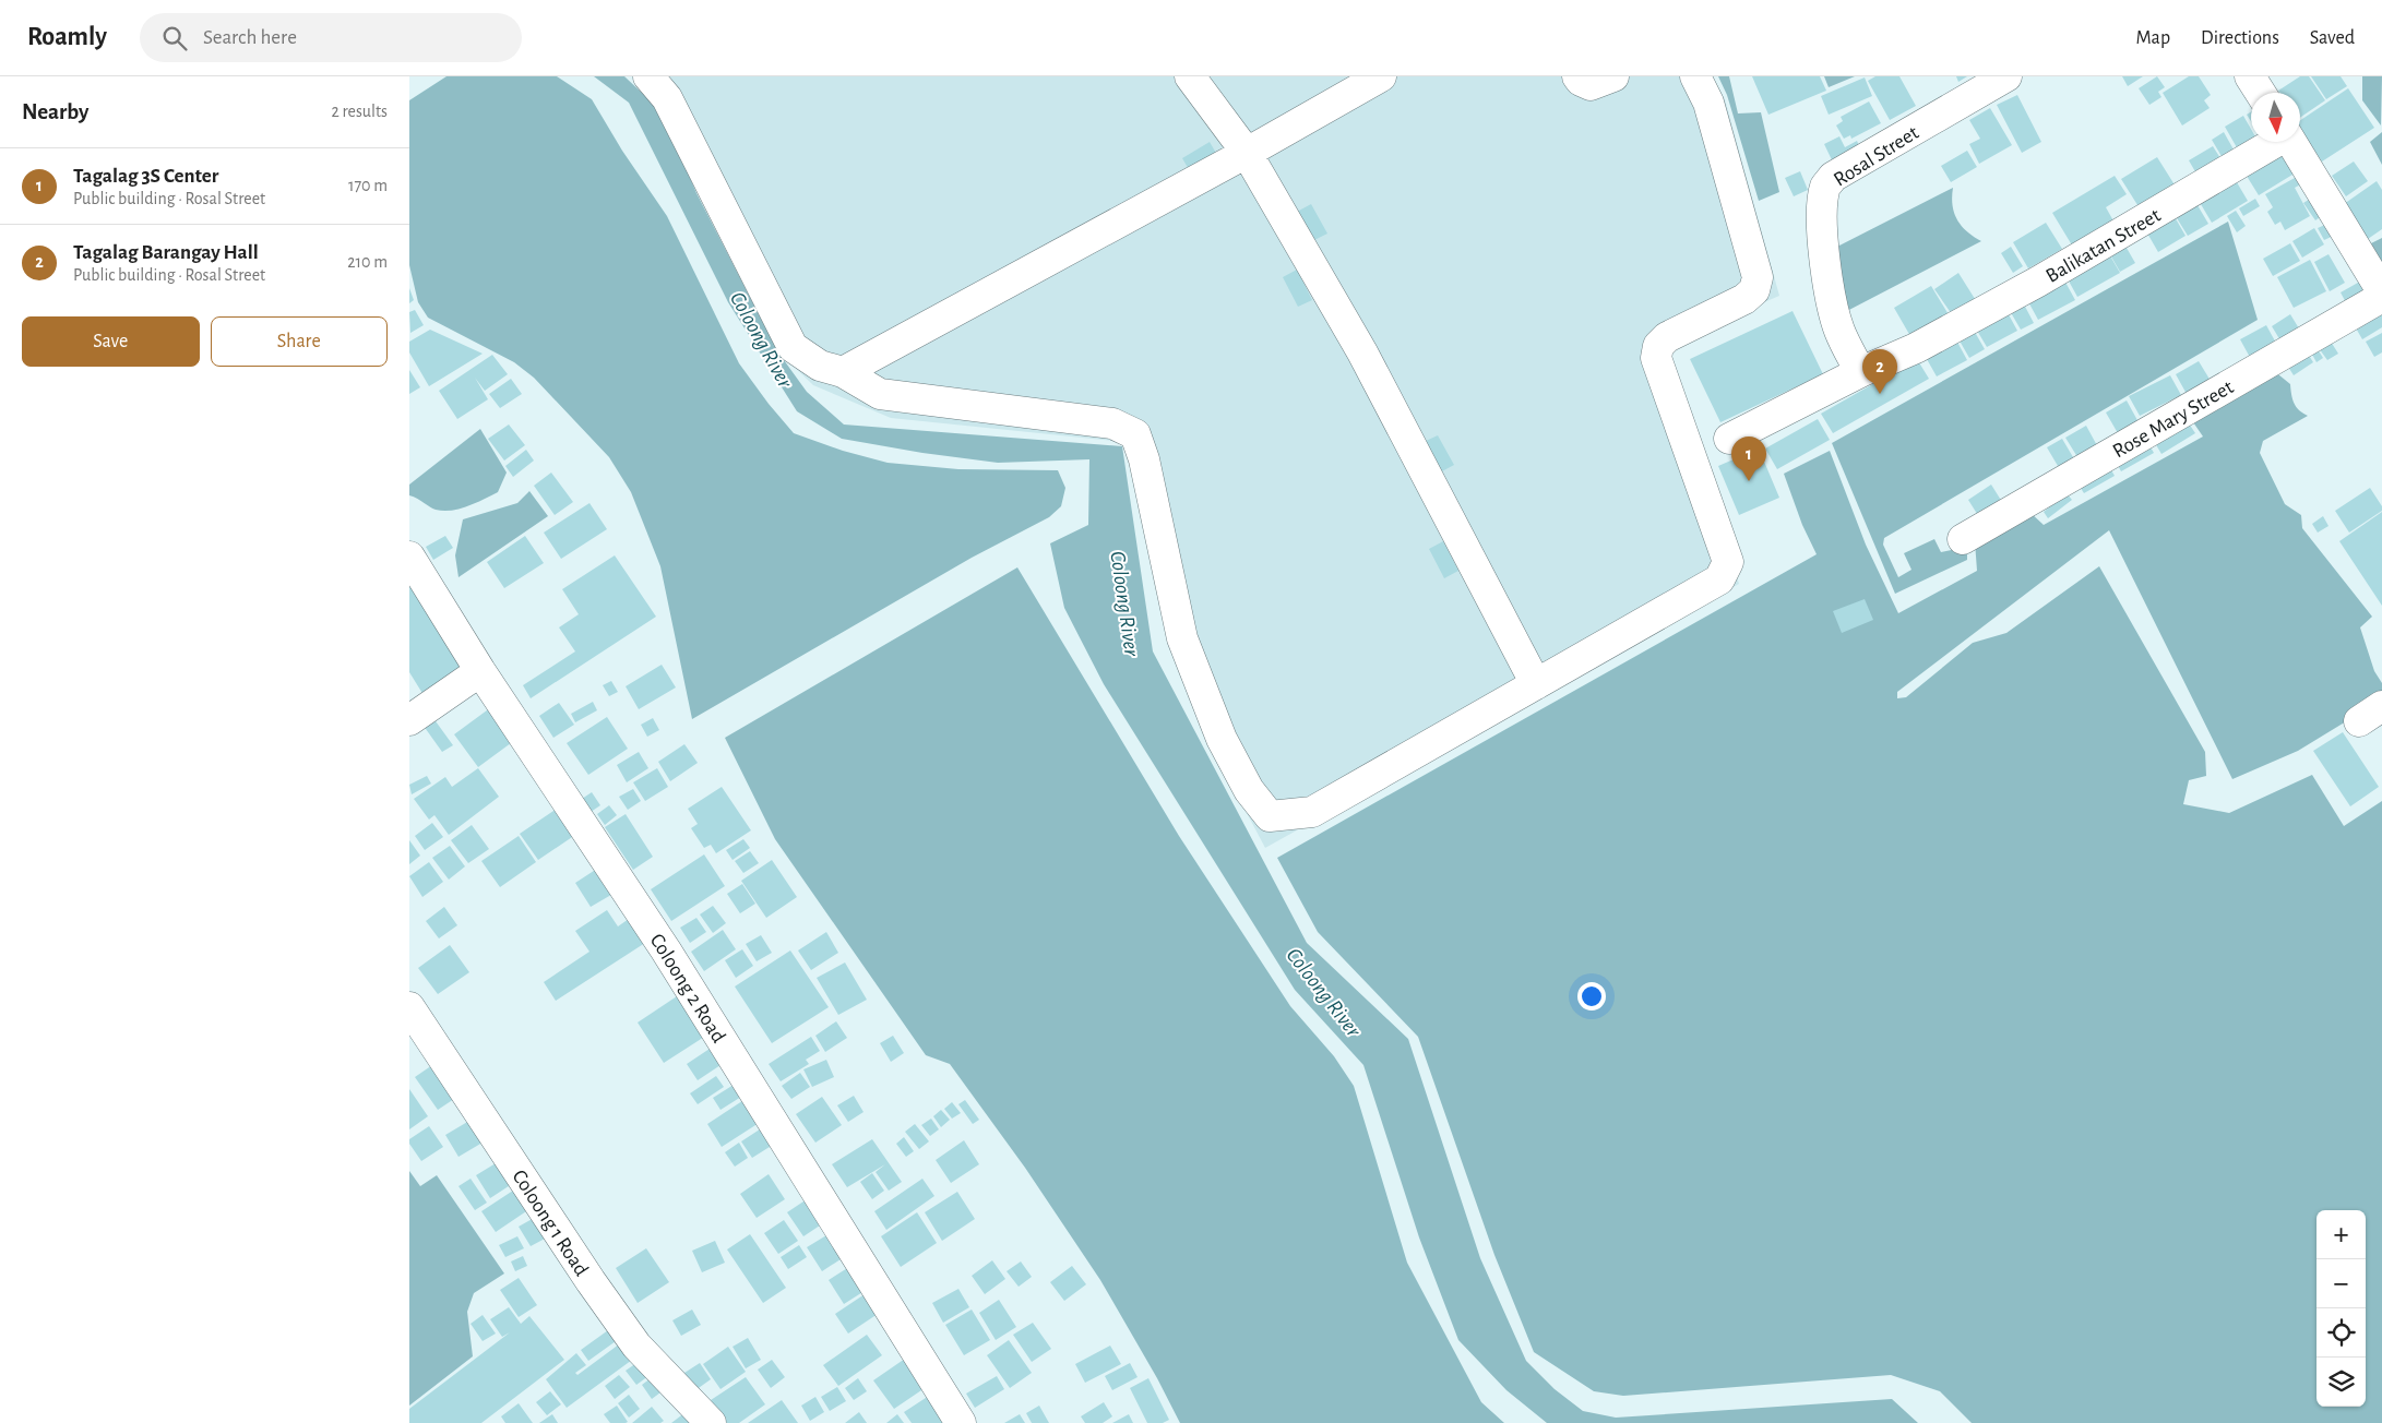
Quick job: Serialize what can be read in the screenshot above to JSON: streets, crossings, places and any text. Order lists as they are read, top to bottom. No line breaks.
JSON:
{"streets":{"street":["Rosal Street","Balikatan Street","Rose Mary Street","Coloong 2 Road","Coloong 1 Road"]},"crossings":[["Rosal Street","Balikatan Street"]],"water":["Coloong River"],"north":"bottom","page":{"header":"Roamly","search":"Search here","nav":["Map","Directions","Saved"],"heading":["Nearby","2 results"],"list":[{"mark":"1","name":"Tagalag 3S Center","note":"Public building · Rosal Street","value":"170 m"},{"mark":"2","name":"Tagalag Barangay Hall","note":"Public building · Rosal Street","value":"210 m"}],"buttons":["Save","Share"],"pins":["2","1"],"map_buttons":["+","−"]}}
